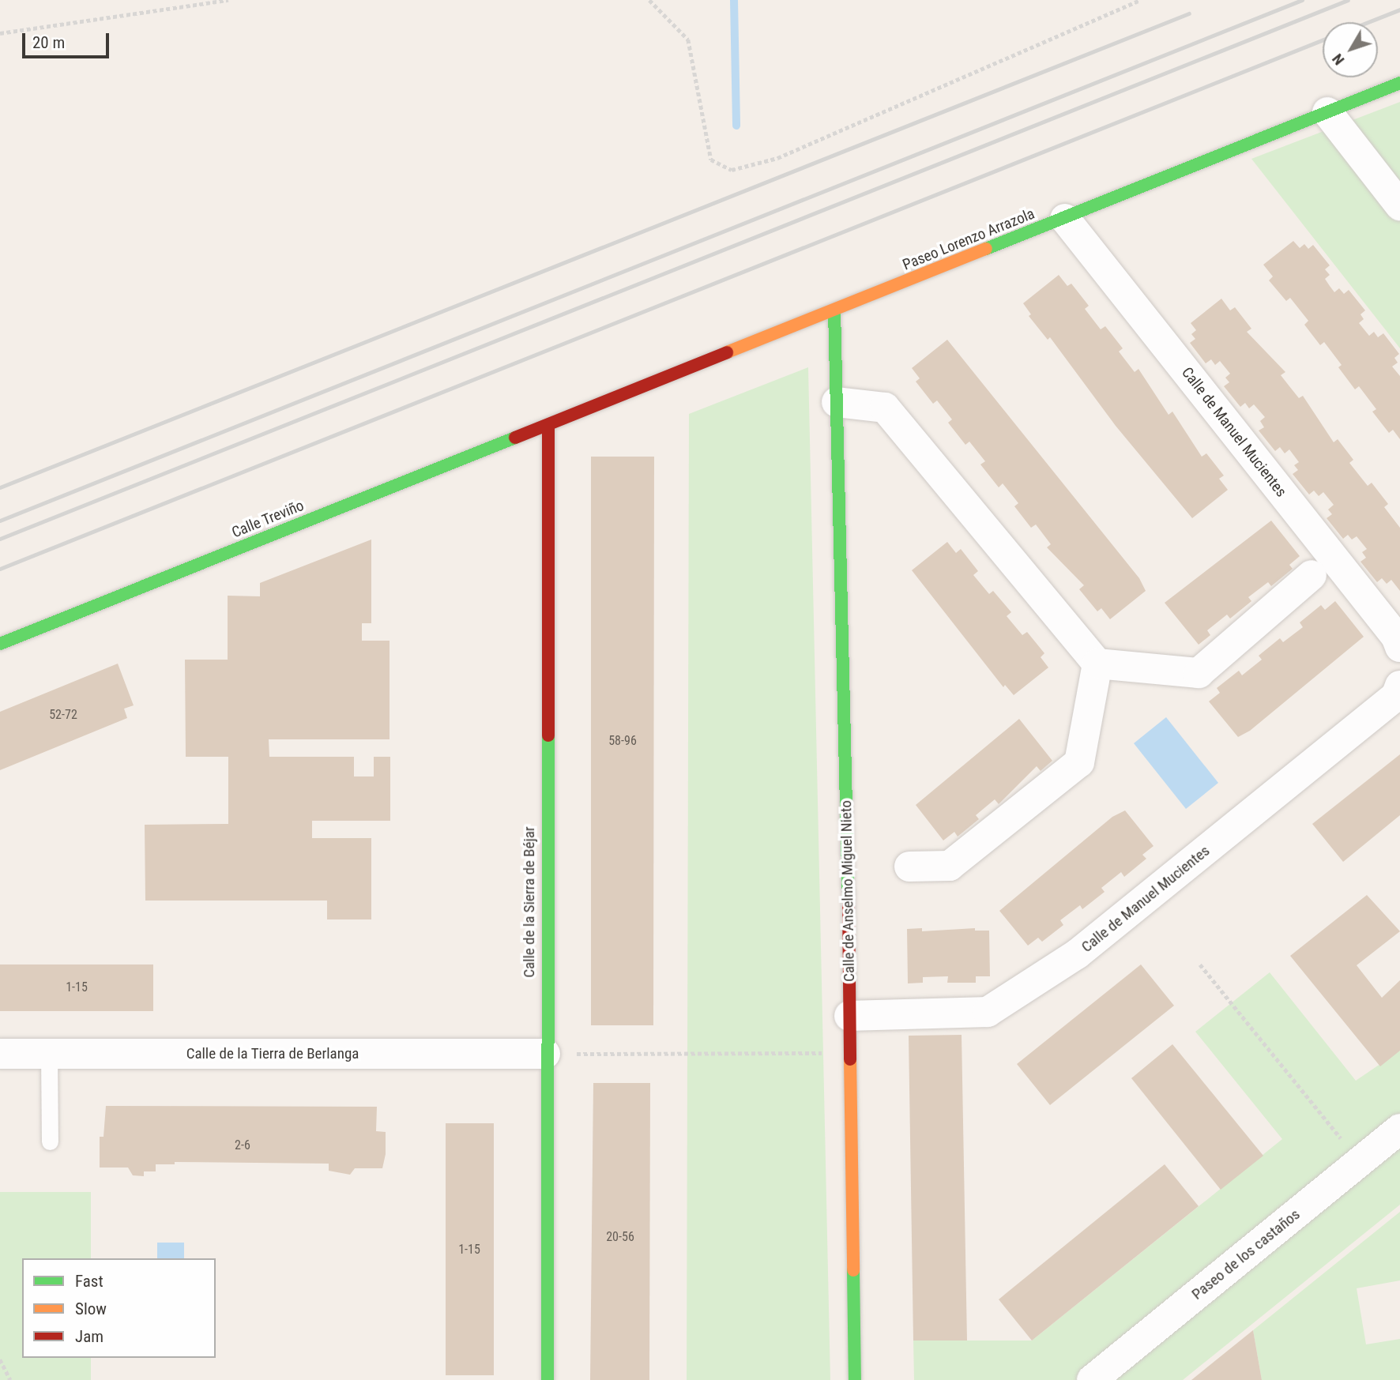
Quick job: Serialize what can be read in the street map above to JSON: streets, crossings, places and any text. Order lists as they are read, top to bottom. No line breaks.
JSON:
{"streets":{"street":["Paseo Lorenzo Arrazola","Calle de Manuel Mucientes","Calle Treviño","Calle de Anselmo Miguel Nieto","Calle de la Sierra de Béjar","Calle de la Tierra de Berlanga","Paseo de los castaños"]},"crossings":[["Paseo Lorenzo Arrazola","Calle de Manuel Mucientes"],["Paseo Lorenzo Arrazola","Calle Treviño"],["Paseo Lorenzo Arrazola","Calle de Anselmo Miguel Nieto"],["Paseo Lorenzo Arrazola","Calle de la Sierra de Béjar"],["Calle de Manuel Mucientes","Calle de Anselmo Miguel Nieto"],["Calle Treviño","Calle de la Sierra de Béjar"],["Calle de la Sierra de Béjar","Calle de la Tierra de Berlanga"]],"house_numbers":["52-72","58-96","1-15","2-6","20-56","1-15"],"legend":["Fast","Slow","Jam"],"scale_bar":"20 m","north":"bottom left"}
